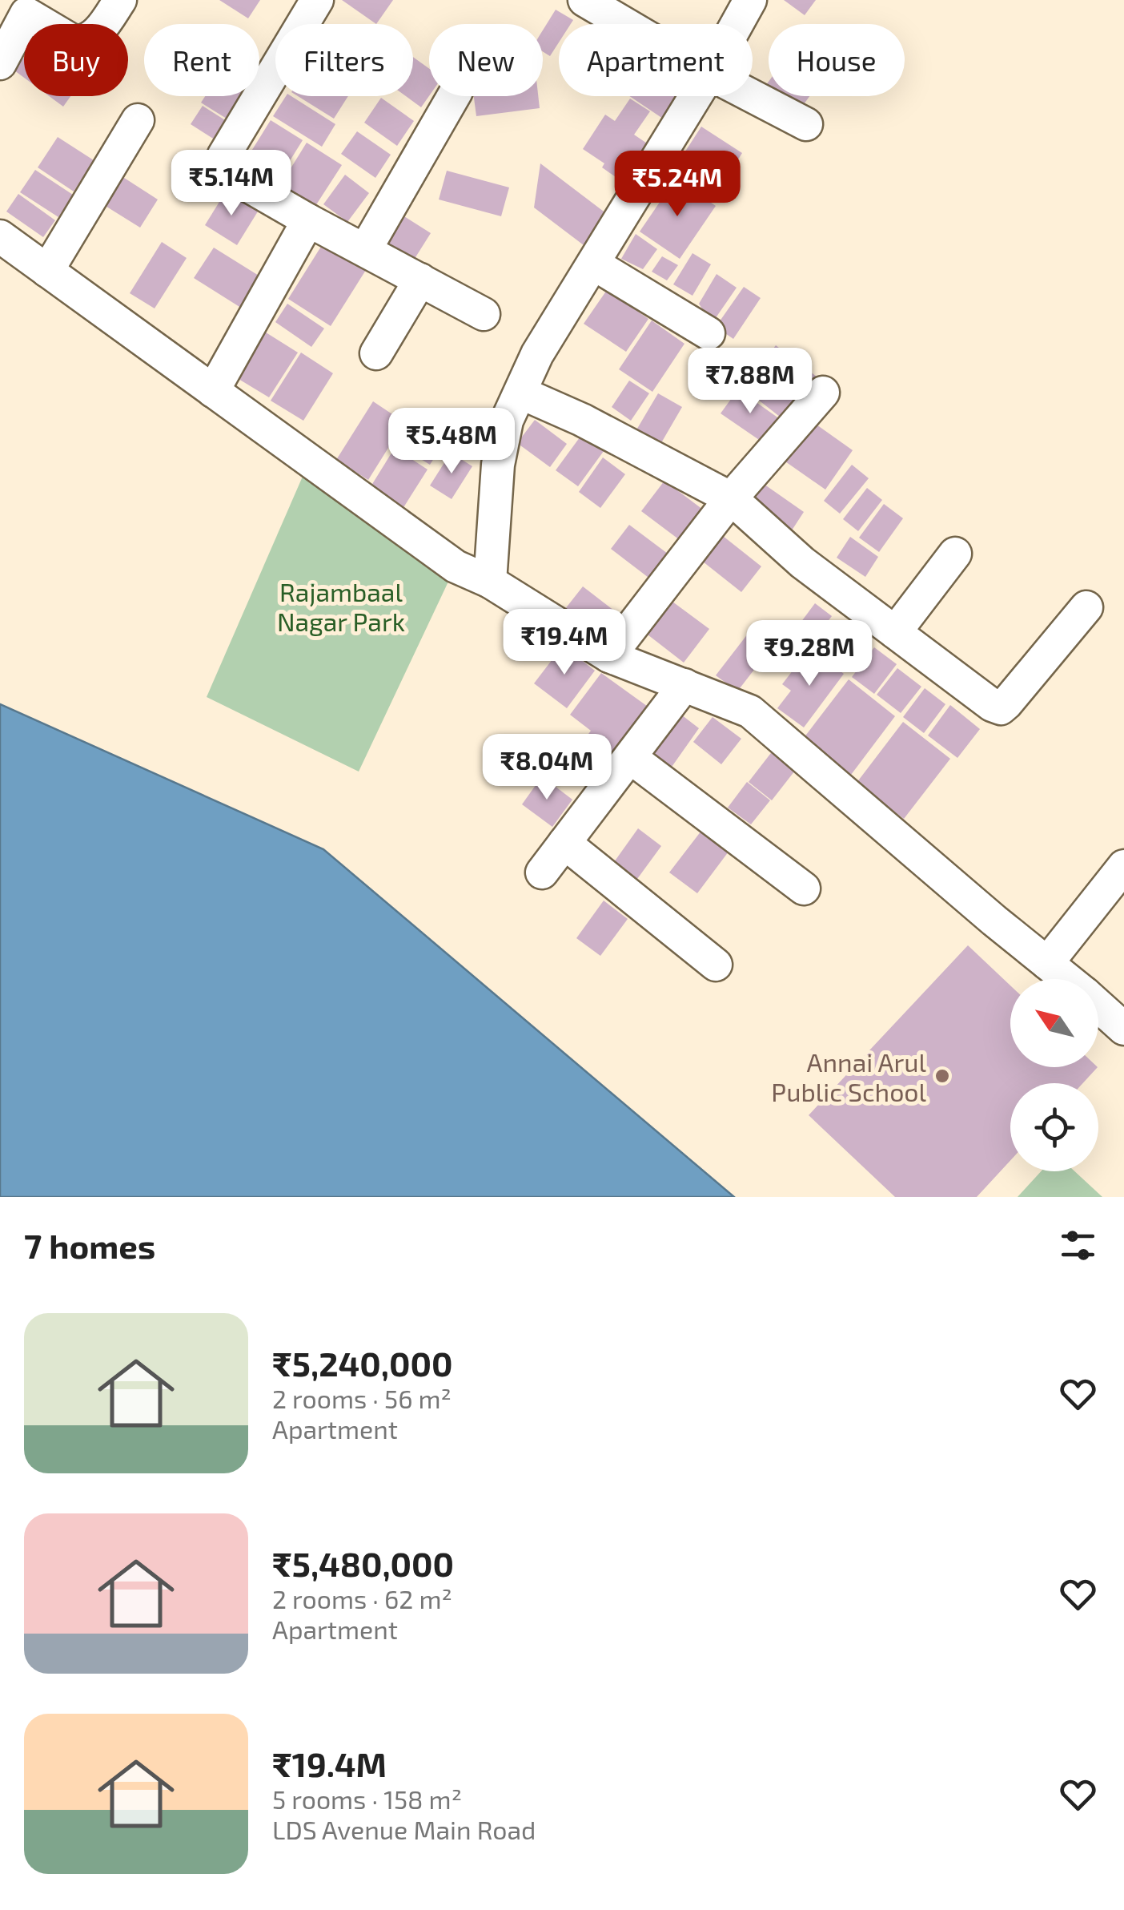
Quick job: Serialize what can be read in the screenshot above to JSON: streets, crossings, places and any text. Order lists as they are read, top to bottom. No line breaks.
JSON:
{"parks":["Rajambaal Nagar Park"],"places":["Annai Arul Public School"],"north":"top left","page":{"chip":["Buy","Rent","Filters","New","Apartment","House"],"price":["₹5.14M","₹5.24M","₹7.88M","₹5.48M","₹19.4M","₹9.28M","₹8.04M"],"heading":"7 homes","list":[{"name":"₹5,240,000","note":"2 rooms · 56 m² · Apartment"},{"name":"₹5,480,000","note":"2 rooms · 62 m² · Apartment"},{"name":"₹19.4M","note":"5 rooms · 158 m² · LDS Avenue Main Road"}]}}
